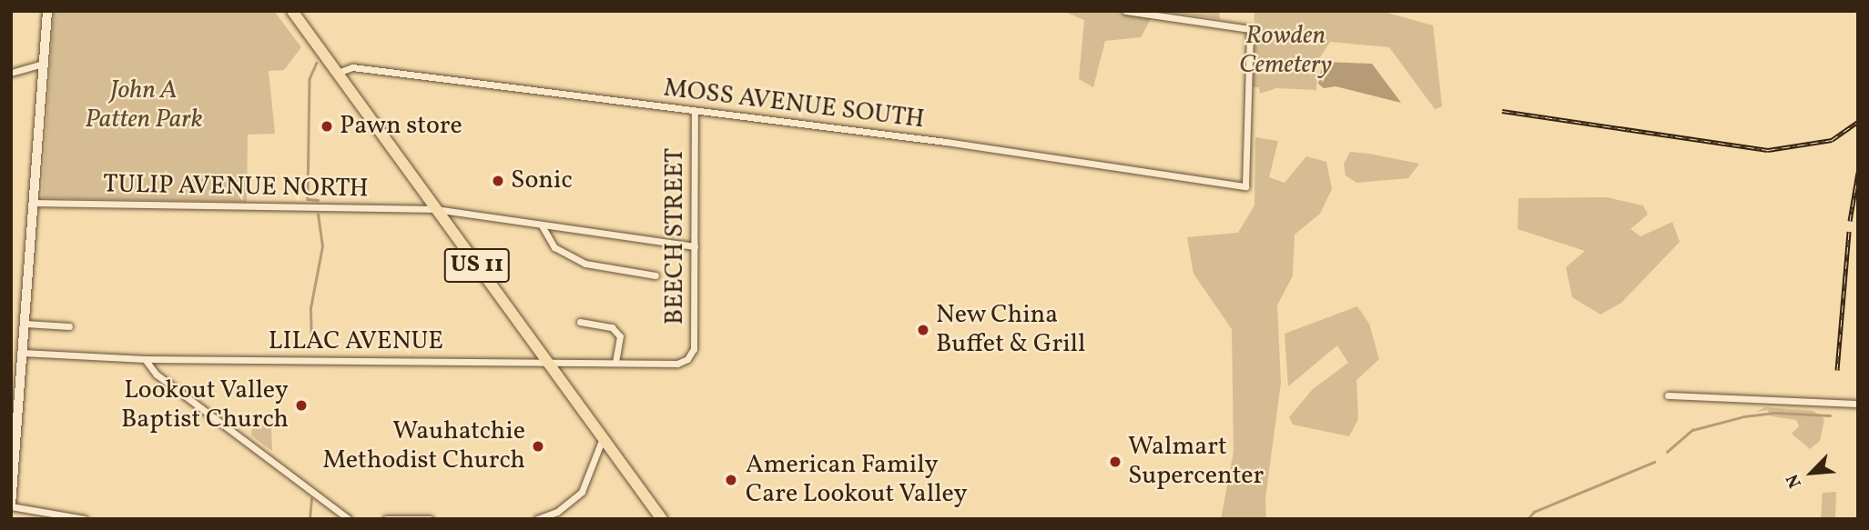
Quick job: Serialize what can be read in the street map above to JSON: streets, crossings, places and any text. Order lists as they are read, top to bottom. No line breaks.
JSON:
{"streets":{"main road":["US 11"],"street":["MOSS AVENUE SOUTH","TULIP AVENUE NORTH","BEECH STREET","LILAC AVENUE"]},"crossings":[["MOSS AVENUE SOUTH","BEECH STREET"],["MOSS AVENUE SOUTH","US 11"],["TULIP AVENUE NORTH","BEECH STREET"],["TULIP AVENUE NORTH","US 11"],["BEECH STREET","LILAC AVENUE"],["US 11","LILAC AVENUE"]],"parks":["Rowden Cemetery","John A Patten Park"],"places":["Pawn store","Sonic","New China Buffet & Grill","Lookout Valley Baptist Church","Wauhatchie Methodist Church","Walmart Supercenter","American Family Care Lookout Valley"],"north":"bottom left"}
